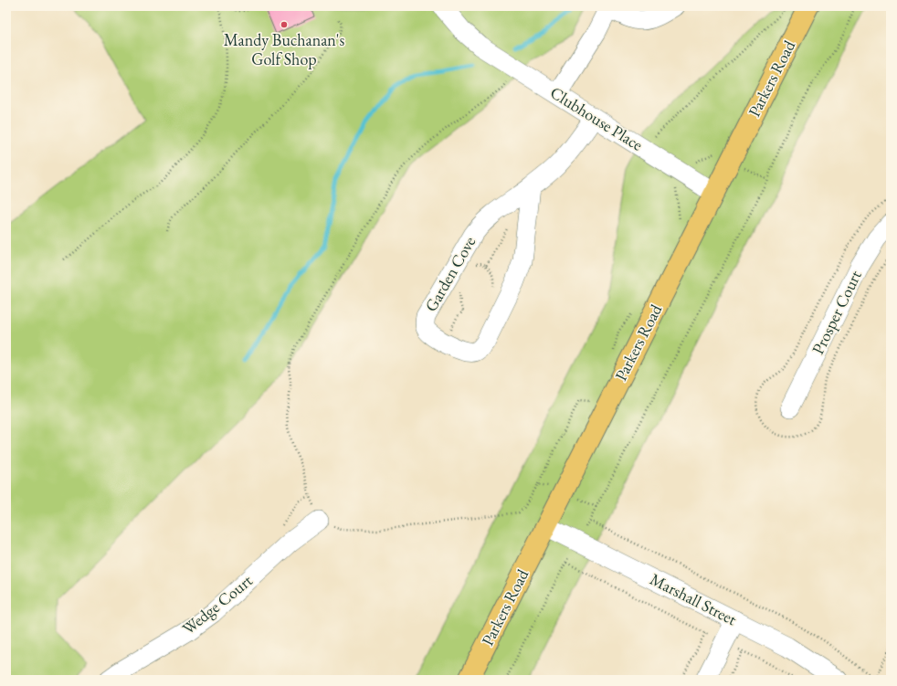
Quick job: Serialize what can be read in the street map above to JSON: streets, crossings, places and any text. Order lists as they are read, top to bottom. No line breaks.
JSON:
{"streets":{"main road":["Parkers Road"],"street":["Clubhouse Place","Garden Cove","Prosper Court","Marshall Street","Wedge Court"]},"crossings":[["Parkers Road","Clubhouse Place"],["Parkers Road","Marshall Street"],["Clubhouse Place","Garden Cove"]],"places":["Mandy Buchanan's Golf Shop"]}
